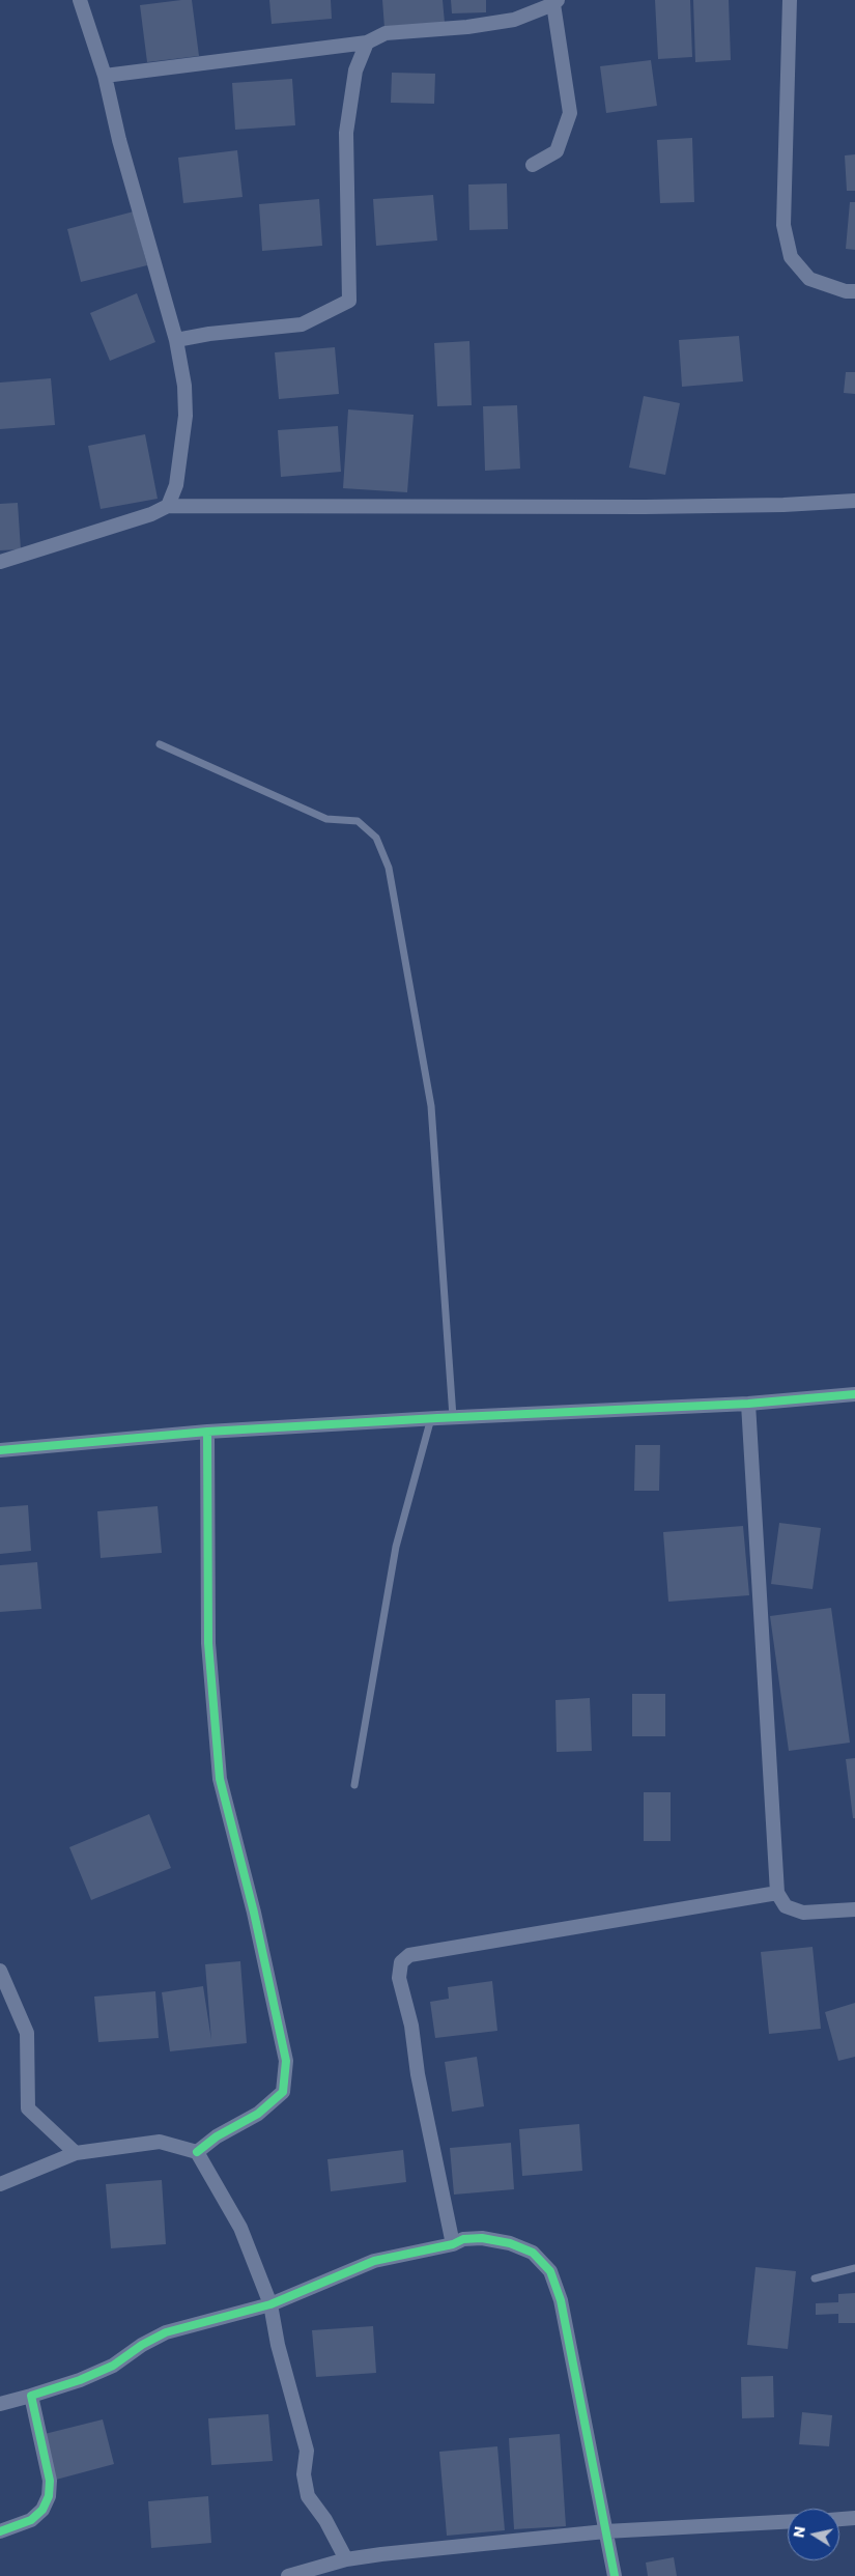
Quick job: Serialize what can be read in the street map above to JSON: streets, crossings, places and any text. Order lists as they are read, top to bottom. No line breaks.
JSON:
{"north":"left"}
